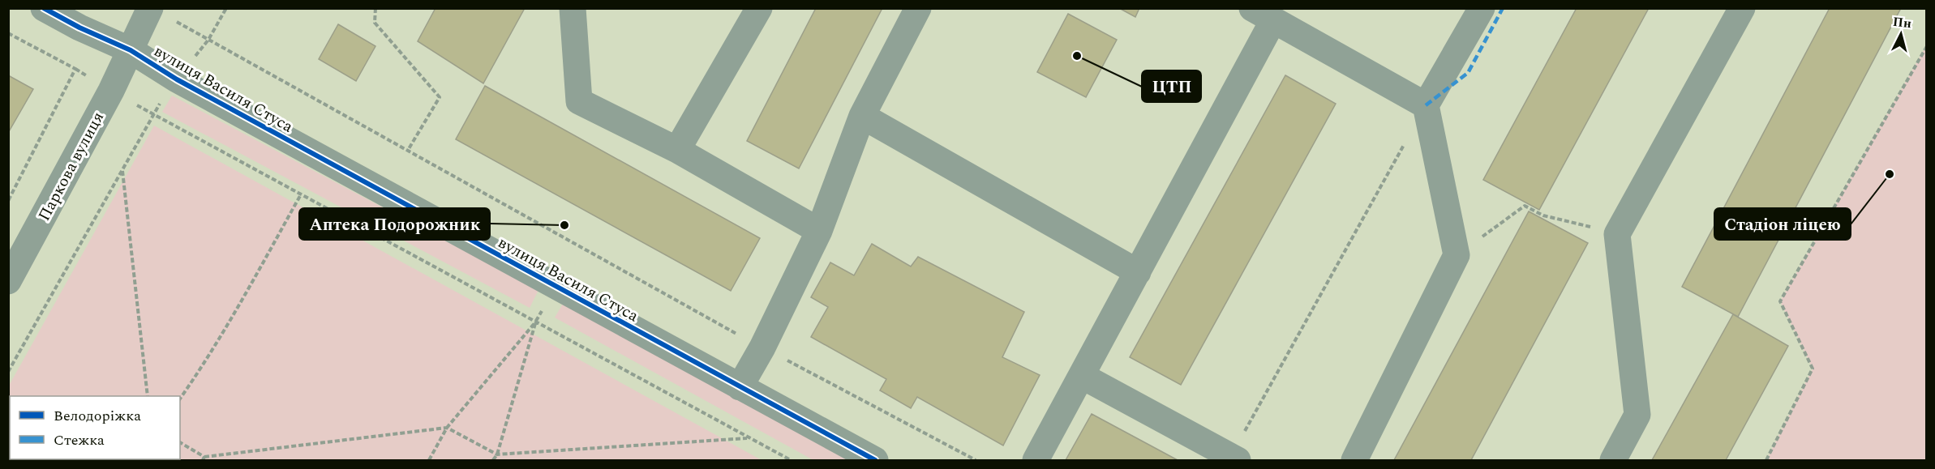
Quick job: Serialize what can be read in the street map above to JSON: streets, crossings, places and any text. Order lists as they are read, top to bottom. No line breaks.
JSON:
{"streets":{"street":["вулиця Василя Стуса","Паркова вулиця"]},"crossings":[["вулиця Василя Стуса","Паркова вулиця"]],"places":["ЦТП","Стадіон ліцею","Аптека Подорожник"],"legend":["Велодоріжка","Стежка"],"north":"top"}
